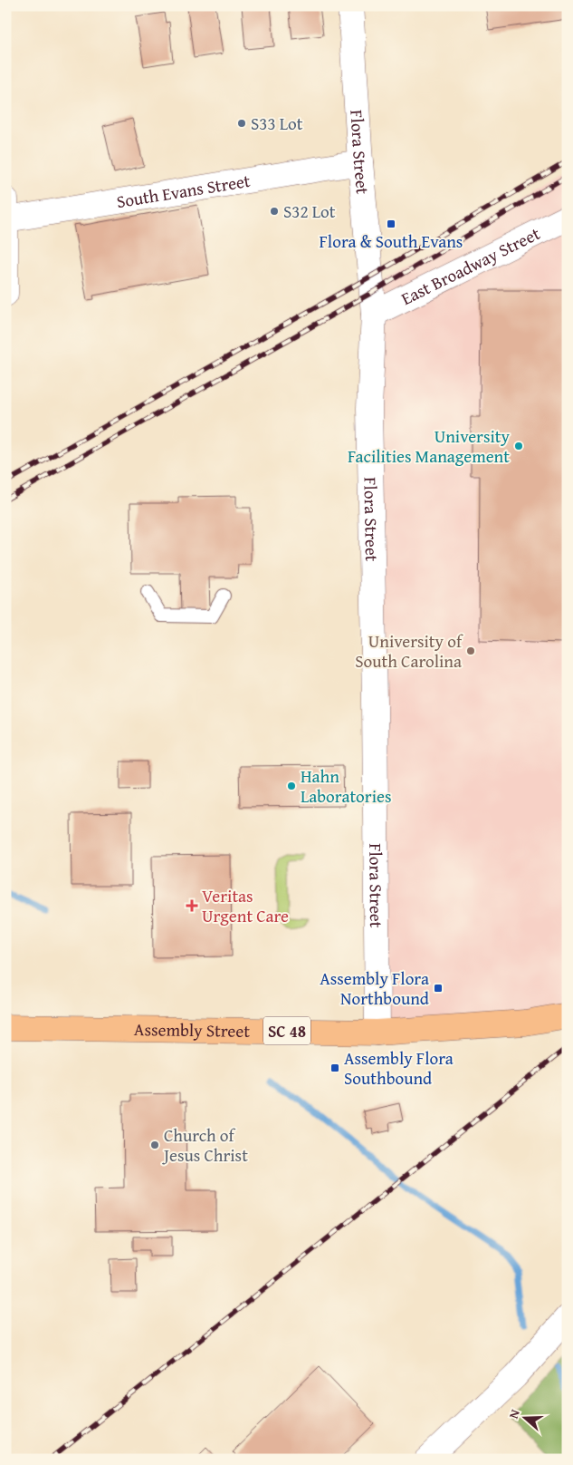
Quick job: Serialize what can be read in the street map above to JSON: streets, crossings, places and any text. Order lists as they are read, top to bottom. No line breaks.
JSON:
{"streets":{"main road":["Assembly Street","SC 48"],"street":["Flora Street","South Evans Street","East Broadway Street"]},"crossings":[["Flora Street","South Evans Street"],["Flora Street","East Broadway Street"],["Flora Street","Assembly Street"]],"places":{"other":["S33 Lot","S32 Lot","University Facilities Management","University of South Carolina","Hahn Laboratories","Church of Jesus Christ"],"transit":["Flora & South Evans","Assembly Flora Northbound","Assembly Flora Southbound"],"health":["Veritas Urgent Care"]},"north":"left"}
